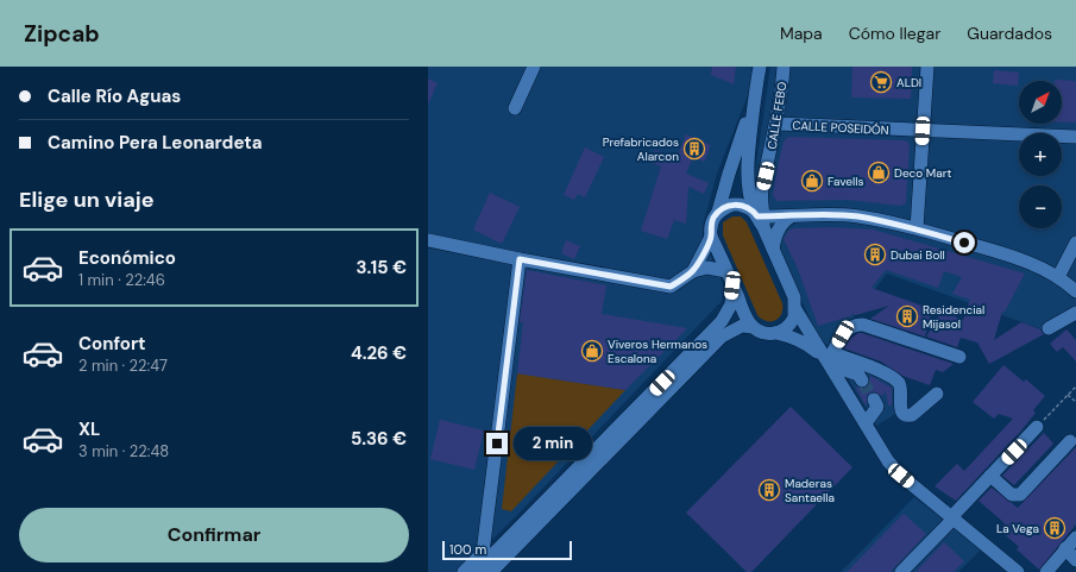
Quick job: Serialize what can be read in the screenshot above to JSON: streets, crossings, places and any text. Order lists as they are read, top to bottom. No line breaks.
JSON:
{"streets":{"street":["CALLE FEBO","CALLE POSEIDÓN"]},"crossings":[["CALLE FEBO","CALLE POSEIDÓN"]],"places":{"supermarket":["ALDI"],"building":["Prefabricados Alarcon","Dubai Boll","Residencial Mijasol","Maderas Santaella","La Vega"],"shop":["Deco Mart","Favells","Viveros Hermanos Escalona"]},"scale_bar":"100 m","north":"top right","page":{"header":"Zipcab","nav":["Mapa","Cómo llegar","Guardados"],"banner":["Calle Río Aguas","Camino Pera Leonardeta"],"map_buttons":["+","−"],"heading":"Elige un viaje","list":[{"name":"Económico","note":"1 min · 22:46","value":"3.15 €"},{"name":"Confort","note":"2 min · 22:47","value":"4.26 €"},{"name":"XL","note":"3 min · 22:48","value":"5.36 €"}],"bubble":"2 min","buttons":"Confirmar","scale":"100 m"}}
